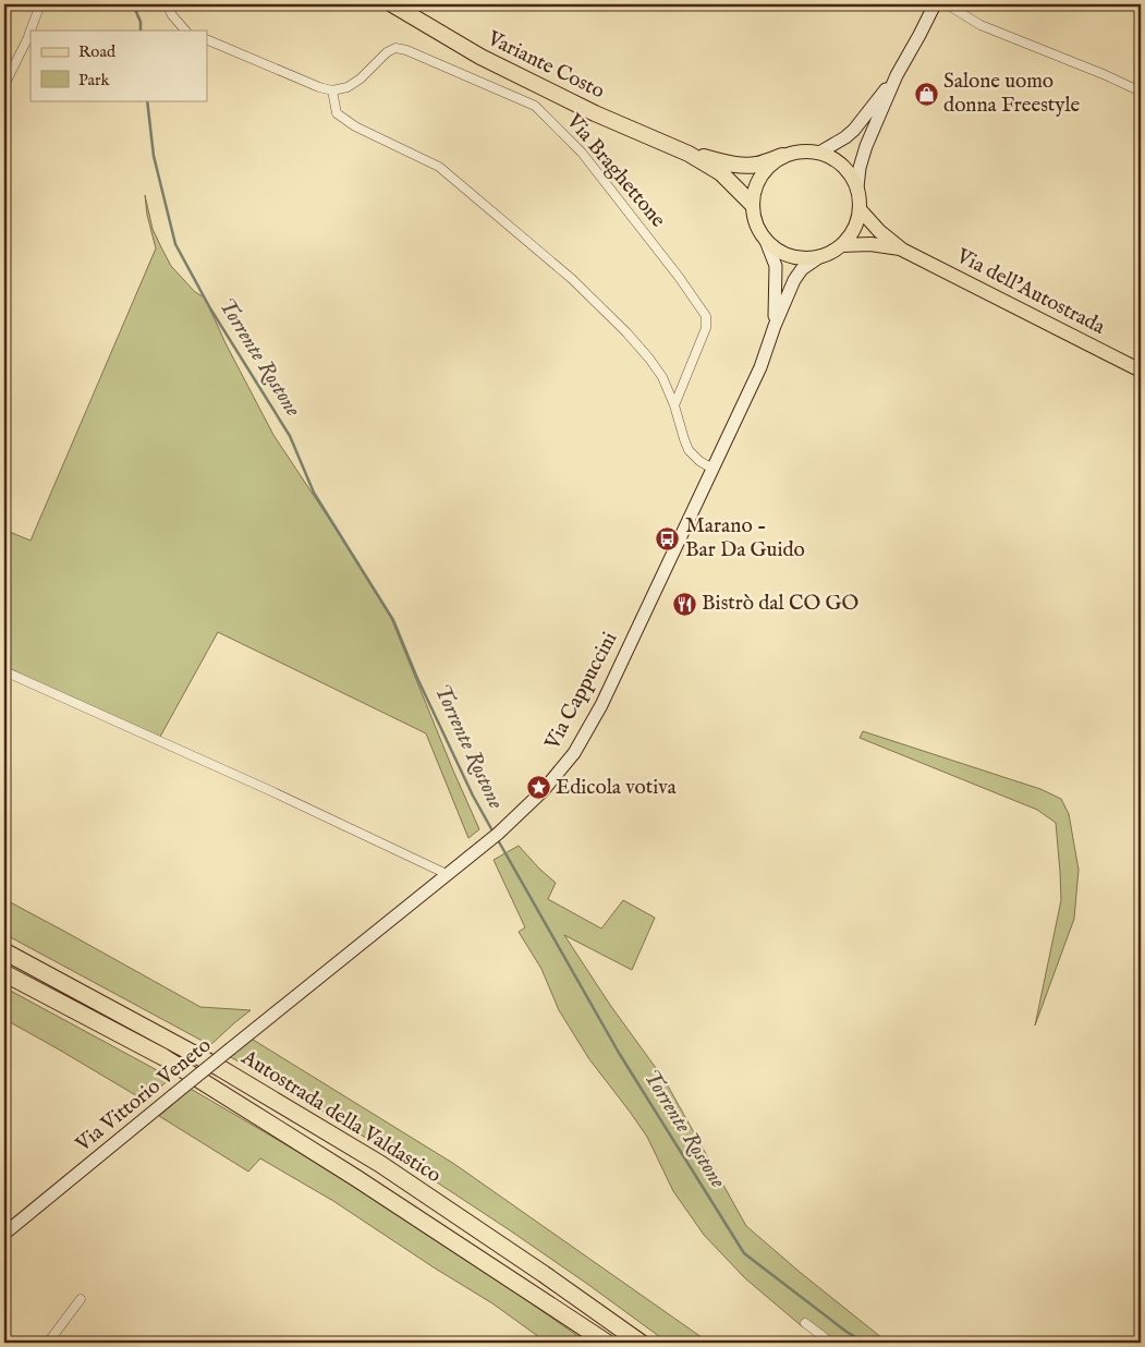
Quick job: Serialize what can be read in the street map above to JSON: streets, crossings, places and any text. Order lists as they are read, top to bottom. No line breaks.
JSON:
{"streets":{"highway":["Variante Costo","Autostrada della Valdastico"],"main road":["Via dell'Autostrada","Via Cappuccini","Via Vittorio Veneto"],"street":["Via Braghettone"]},"crossings":[["Via Cappuccini","Via Vittorio Veneto"]],"water":["Torrente Rostone"],"places":{"shop":["Salone uomo donna Freestyle"],"bus stop":["Marano - Bar Da Guido"],"restaurant":["Bistrò dal CO GO"],"place":["Edicola votiva"]},"legend":["Road","Park"]}
